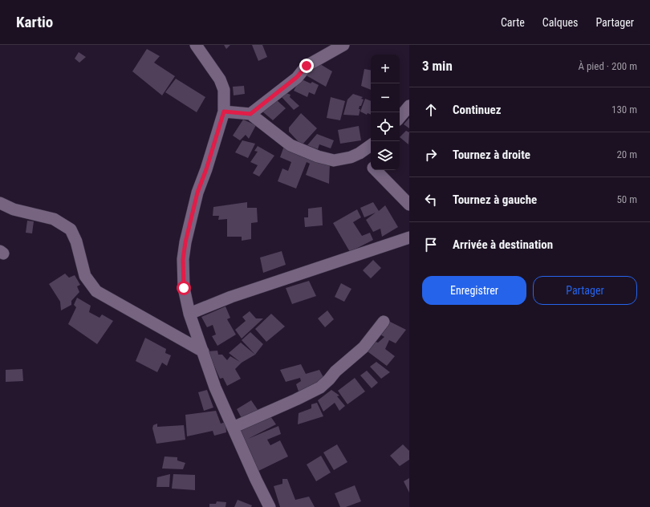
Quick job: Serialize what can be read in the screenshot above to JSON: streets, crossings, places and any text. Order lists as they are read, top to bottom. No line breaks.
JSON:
{"page":{"header":"Kartio","nav":["Carte","Calques","Partager"],"heading":["3 min","À pied · 200 m"],"map_buttons":["+","−"],"list":[["Continuez","130 m"],["Tournez à droite","20 m"],["Tournez à gauche","50 m"],"Arrivée à destination"],"buttons":["Enregistrer","Partager"]}}
